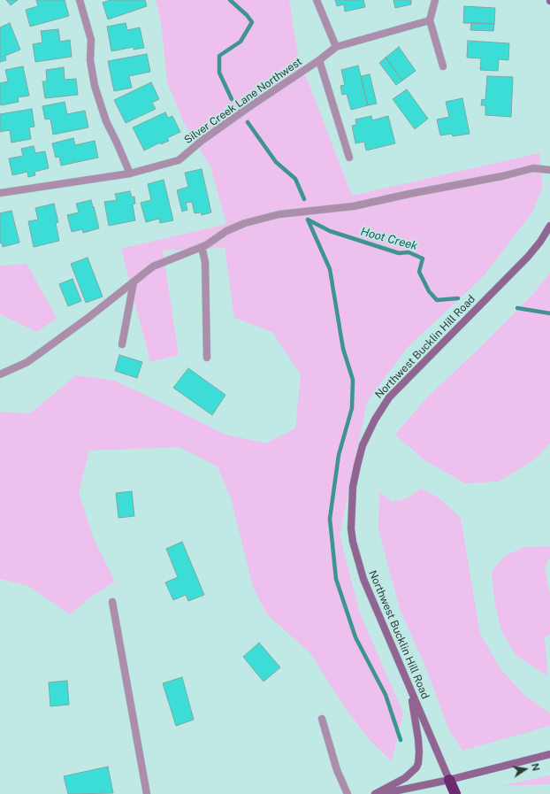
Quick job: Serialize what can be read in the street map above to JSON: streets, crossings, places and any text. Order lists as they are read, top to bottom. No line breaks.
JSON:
{"streets":{"main road":["Northwest Bucklin Hill Road"],"street":["Silver Creek Lane Northwest"]},"water":["Hoot Creek"],"north":"right"}
